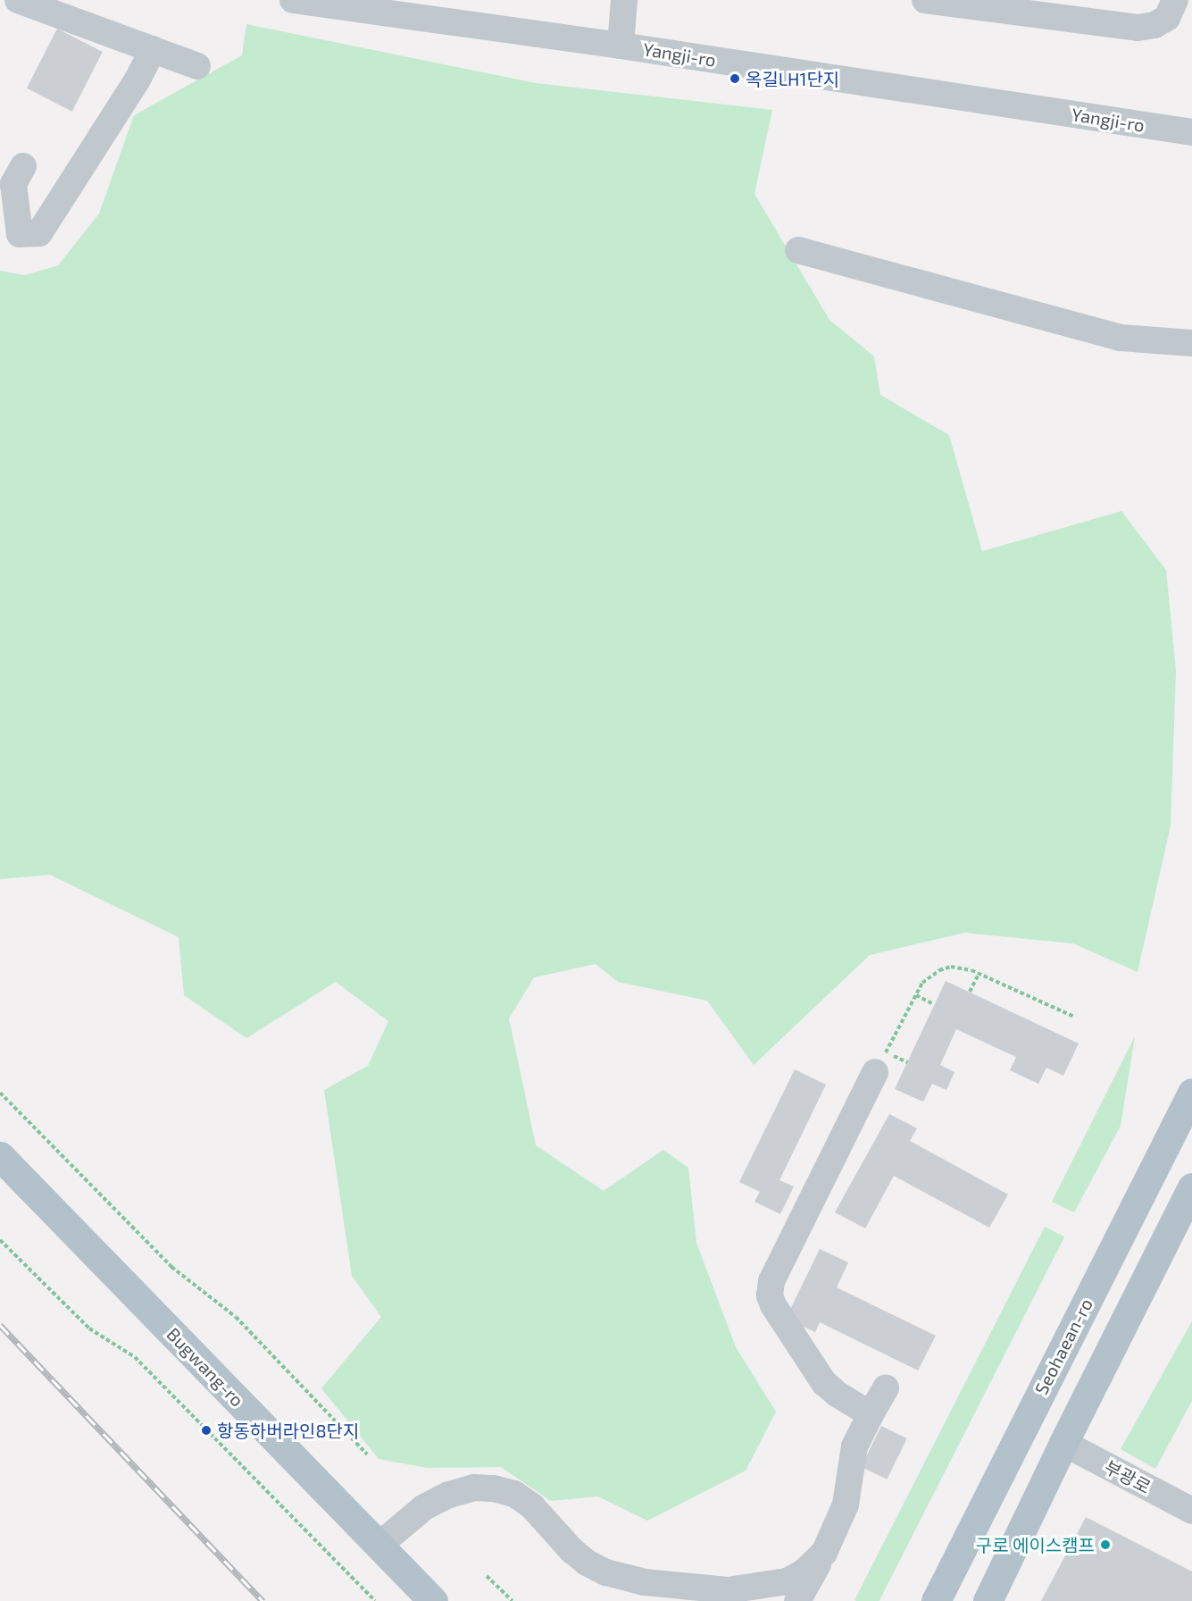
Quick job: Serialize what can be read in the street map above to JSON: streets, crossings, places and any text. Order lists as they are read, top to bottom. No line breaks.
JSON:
{"streets":{"main road":["Seohaean-ro","Bugwang-ro"],"street":["Yangji-ro","부광로"]},"places":["옥길LH1단지","항동하버라인8단지","구로 에이스캠프"]}
